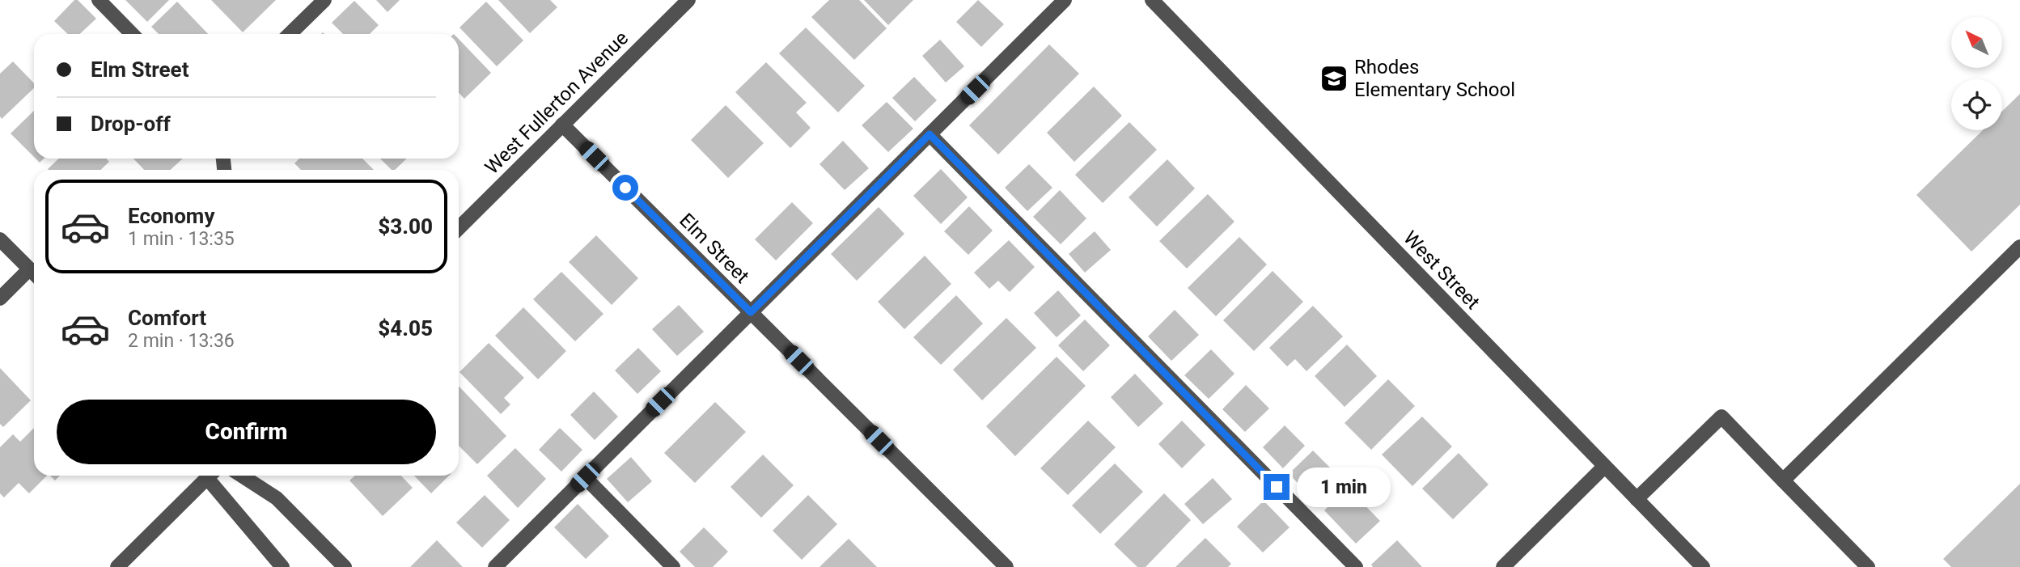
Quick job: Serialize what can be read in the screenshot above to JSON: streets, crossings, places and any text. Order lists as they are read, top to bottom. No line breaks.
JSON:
{"streets":{"street":["West Fullerton Avenue","Elm Street","West Street"]},"crossings":[["West Fullerton Avenue","Elm Street"]],"places":{"school or university":["Rhodes Elementary School"]},"north":"top left","page":{"banner":["Elm Street","Drop-off"],"list":[{"name":"Economy","note":"1 min · 13:35","value":"$3.00"},{"name":"Comfort","note":"2 min · 13:36","value":"$4.05"}],"buttons":"Confirm","bubble":"1 min"}}
